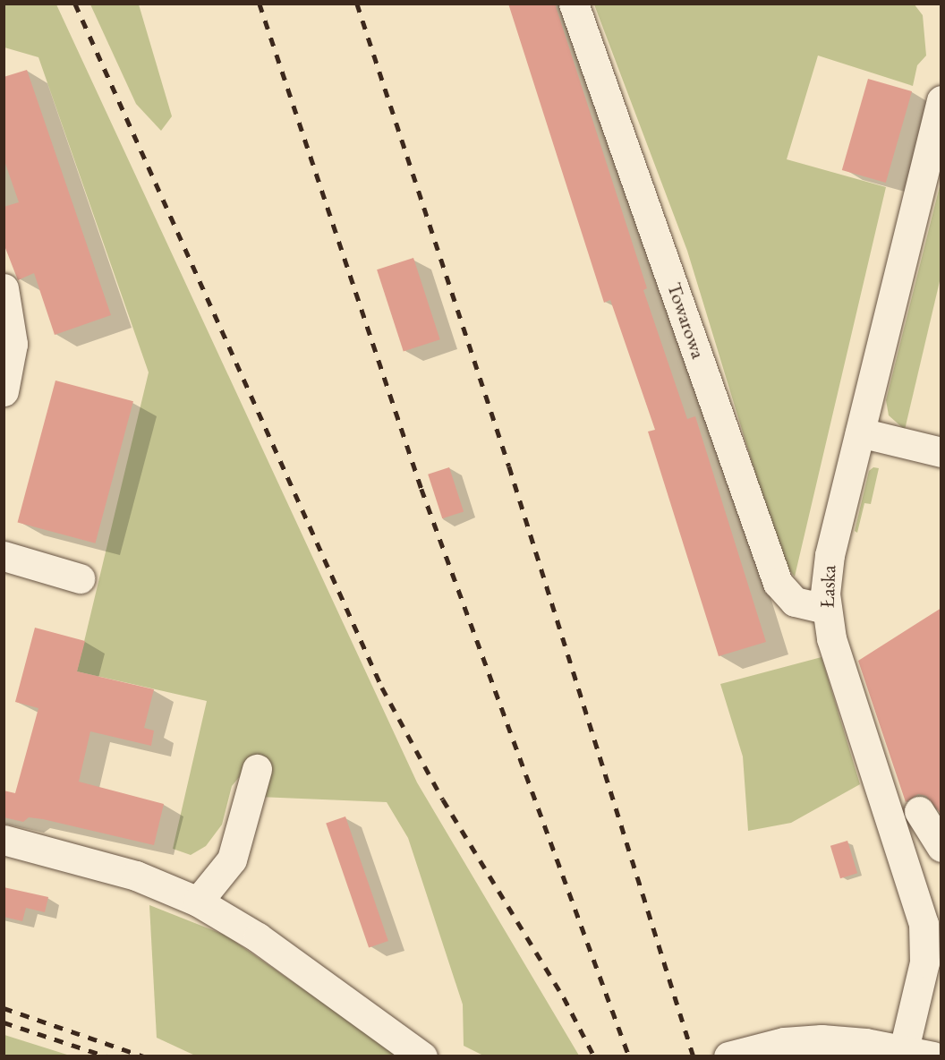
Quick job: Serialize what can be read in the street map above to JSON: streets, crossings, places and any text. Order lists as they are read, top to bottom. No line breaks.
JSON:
{"streets":{"street":["Towarowa","Łaska"]},"crossings":[["Towarowa","Łaska"]]}
